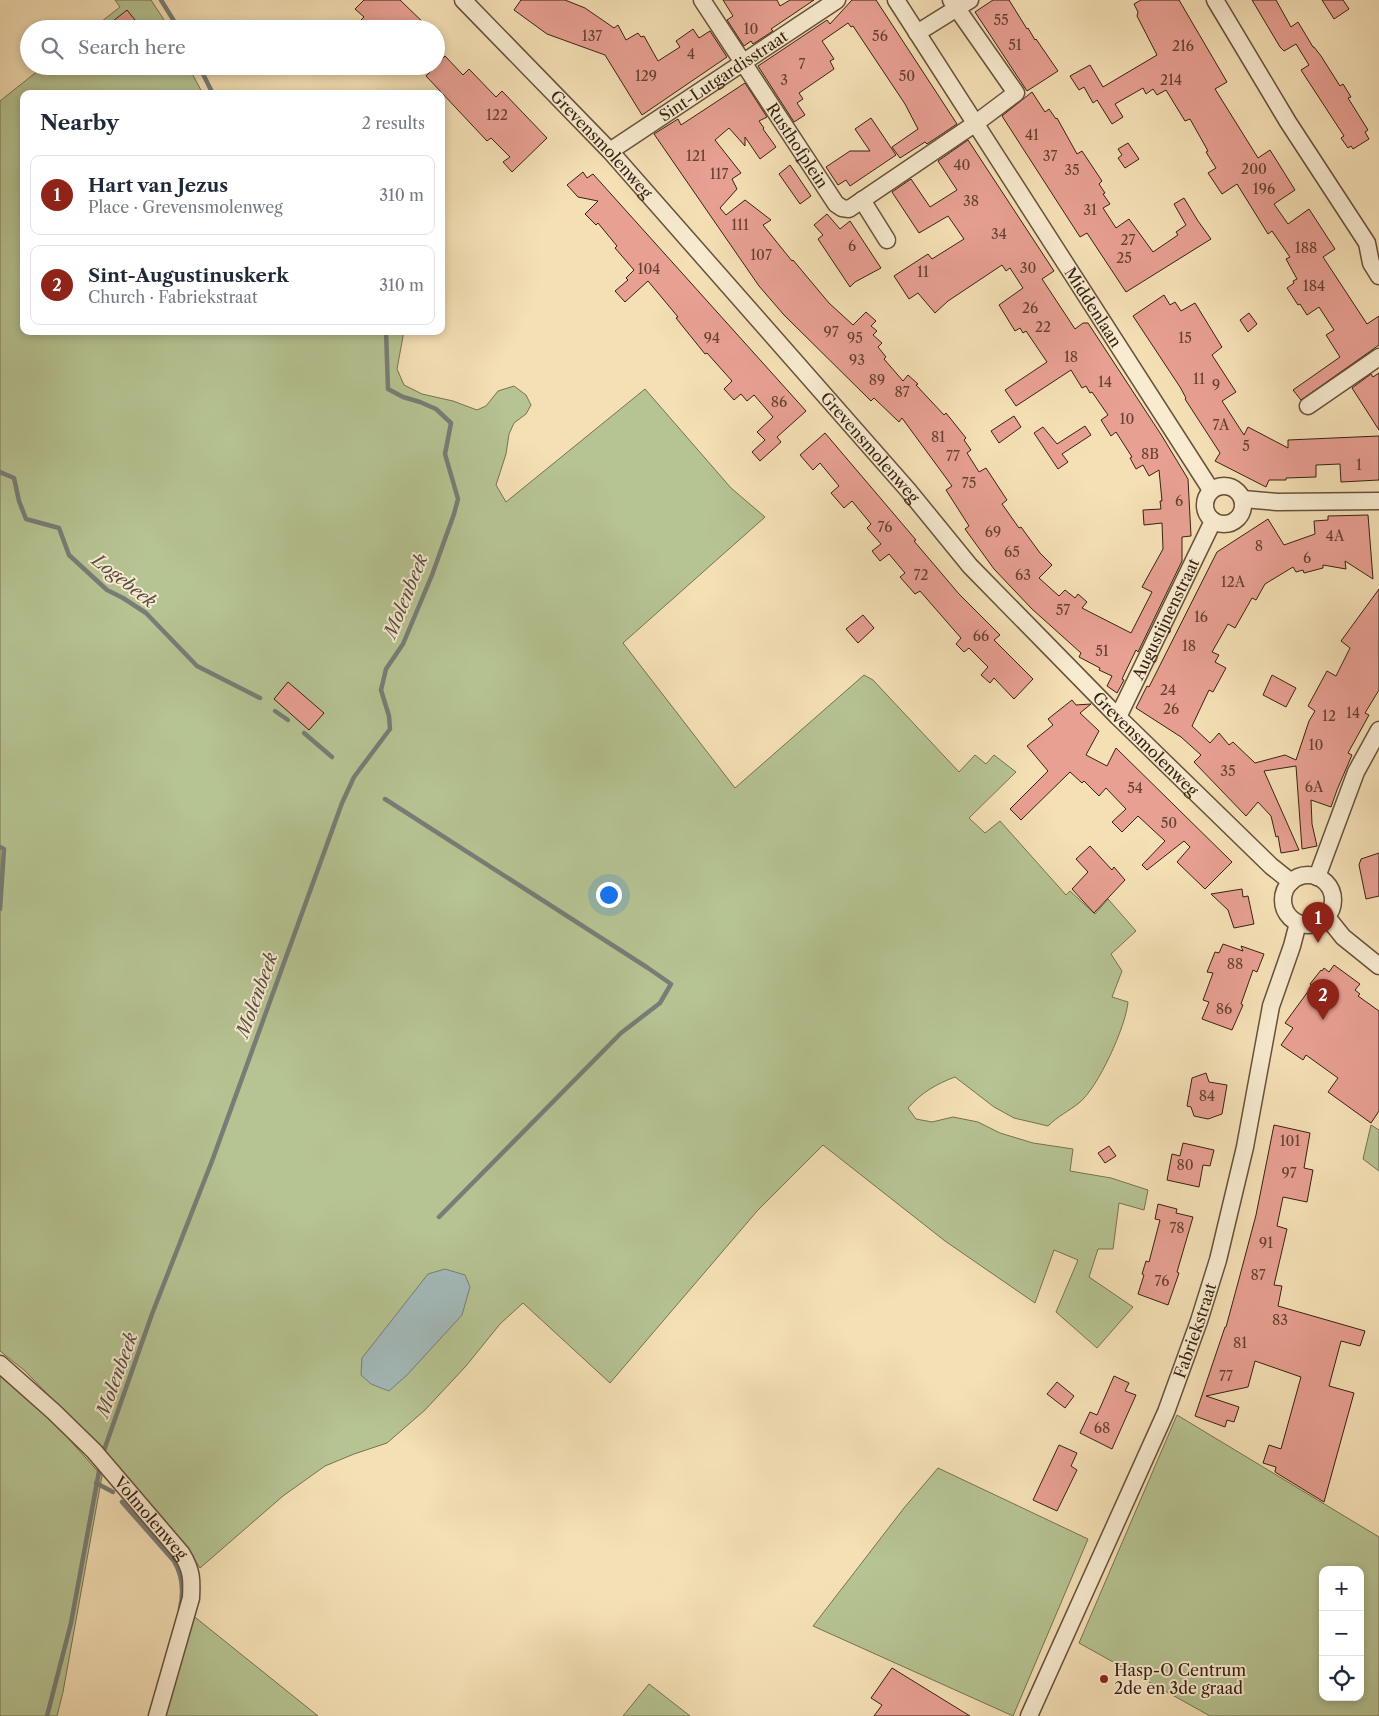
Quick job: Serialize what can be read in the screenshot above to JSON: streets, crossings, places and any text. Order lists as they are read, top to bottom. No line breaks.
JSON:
{"streets":{"street":["Sint-Lutgardisstraat","Grevensmolenweg","Rusthofplein","Middenlaan","Augustijnenstraat","Fabriekstraat","Volmolenweg"]},"crossings":[["Sint-Lutgardisstraat","Grevensmolenweg"],["Sint-Lutgardisstraat","Rusthofplein"],["Grevensmolenweg","Augustijnenstraat"],["Grevensmolenweg","Fabriekstraat"],["Rusthofplein","Middenlaan"],["Middenlaan","Augustijnenstraat"]],"water":["Logebeek","Molenbeek"],"places":["Hasp-O Centrum 2de en 3de graad"],"house_numbers":["55","10","137","56","51","216","4","7","129","50","3","214","122","41","121","37","40","200","35","117","196","38","31","111","34","27","6","188","107","25","30","104","11","184","26","22","97","94","95","15","18","93","11","89","14","9","87","86","10","7A","81","5","8B","77","1","75","6","76","69","4A","8","65","6","72","63","12A","57","16","66","18","51","24","26","14","12","10","35","6A","54","50","88","86","84","101","80","97","78","91","87","76","83","81","77","68"],"page":{"search":"Search here","heading":["Nearby","2 results"],"list":[{"mark":"1","name":"Hart van Jezus","note":"Place · Grevensmolenweg","value":"310 m"},{"mark":"2","name":"Sint-Augustinuskerk","note":"Church · Fabriekstraat","value":"310 m"}],"pins":["1","2"],"map_buttons":["+","−"]}}
